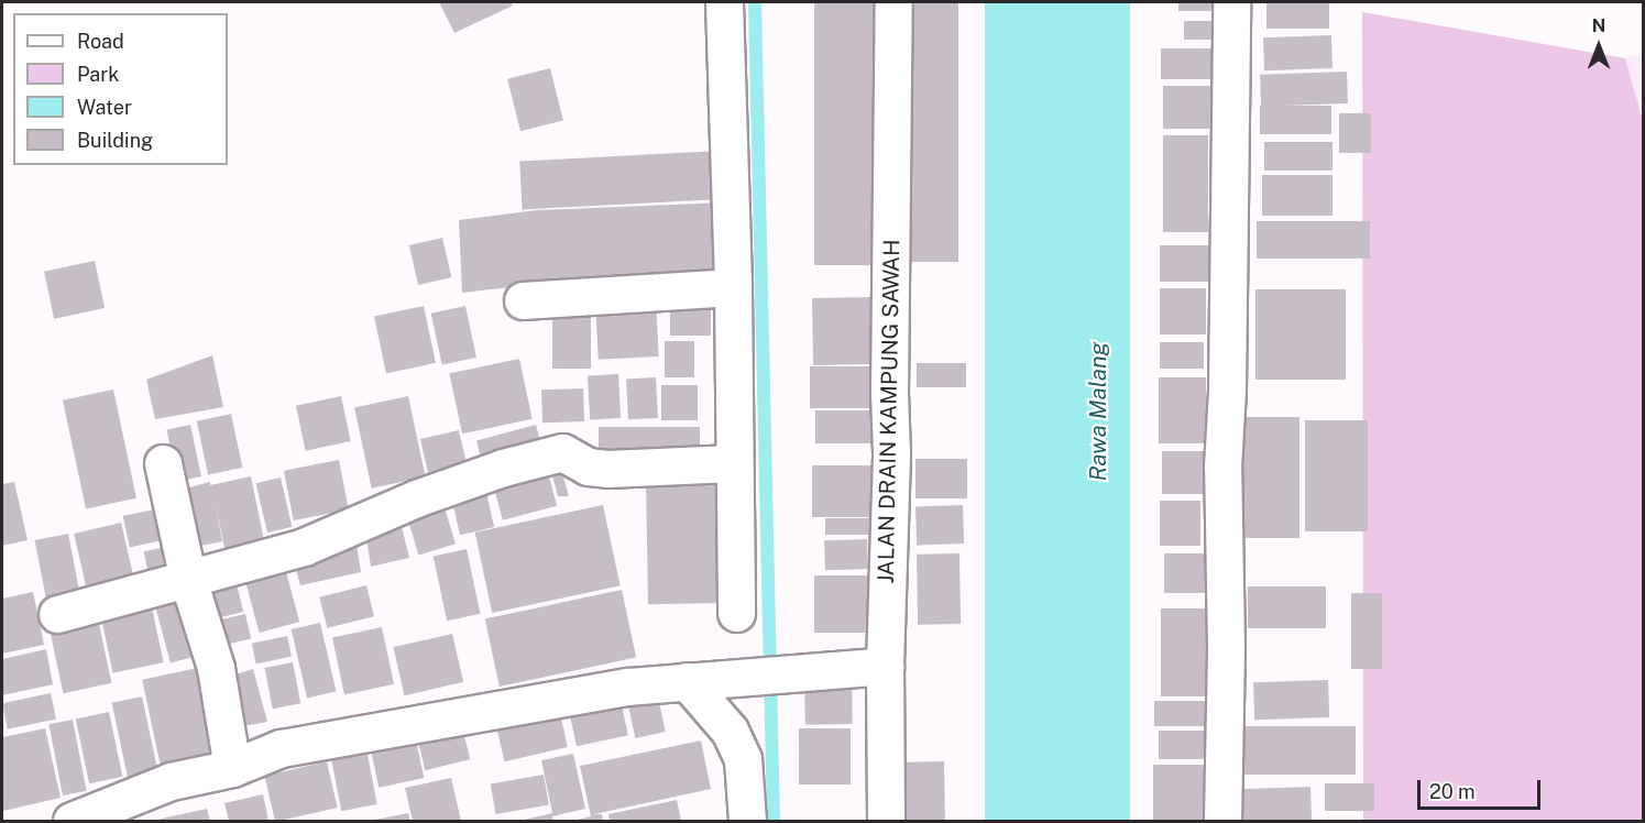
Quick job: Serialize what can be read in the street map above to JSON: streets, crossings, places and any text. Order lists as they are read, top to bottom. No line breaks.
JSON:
{"streets":{"street":["JALAN DRAIN KAMPUNG SAWAH"]},"water":["Rawa Malang"],"legend":["Road","Park","Water","Building"],"scale_bar":"20 m","north":"top"}
